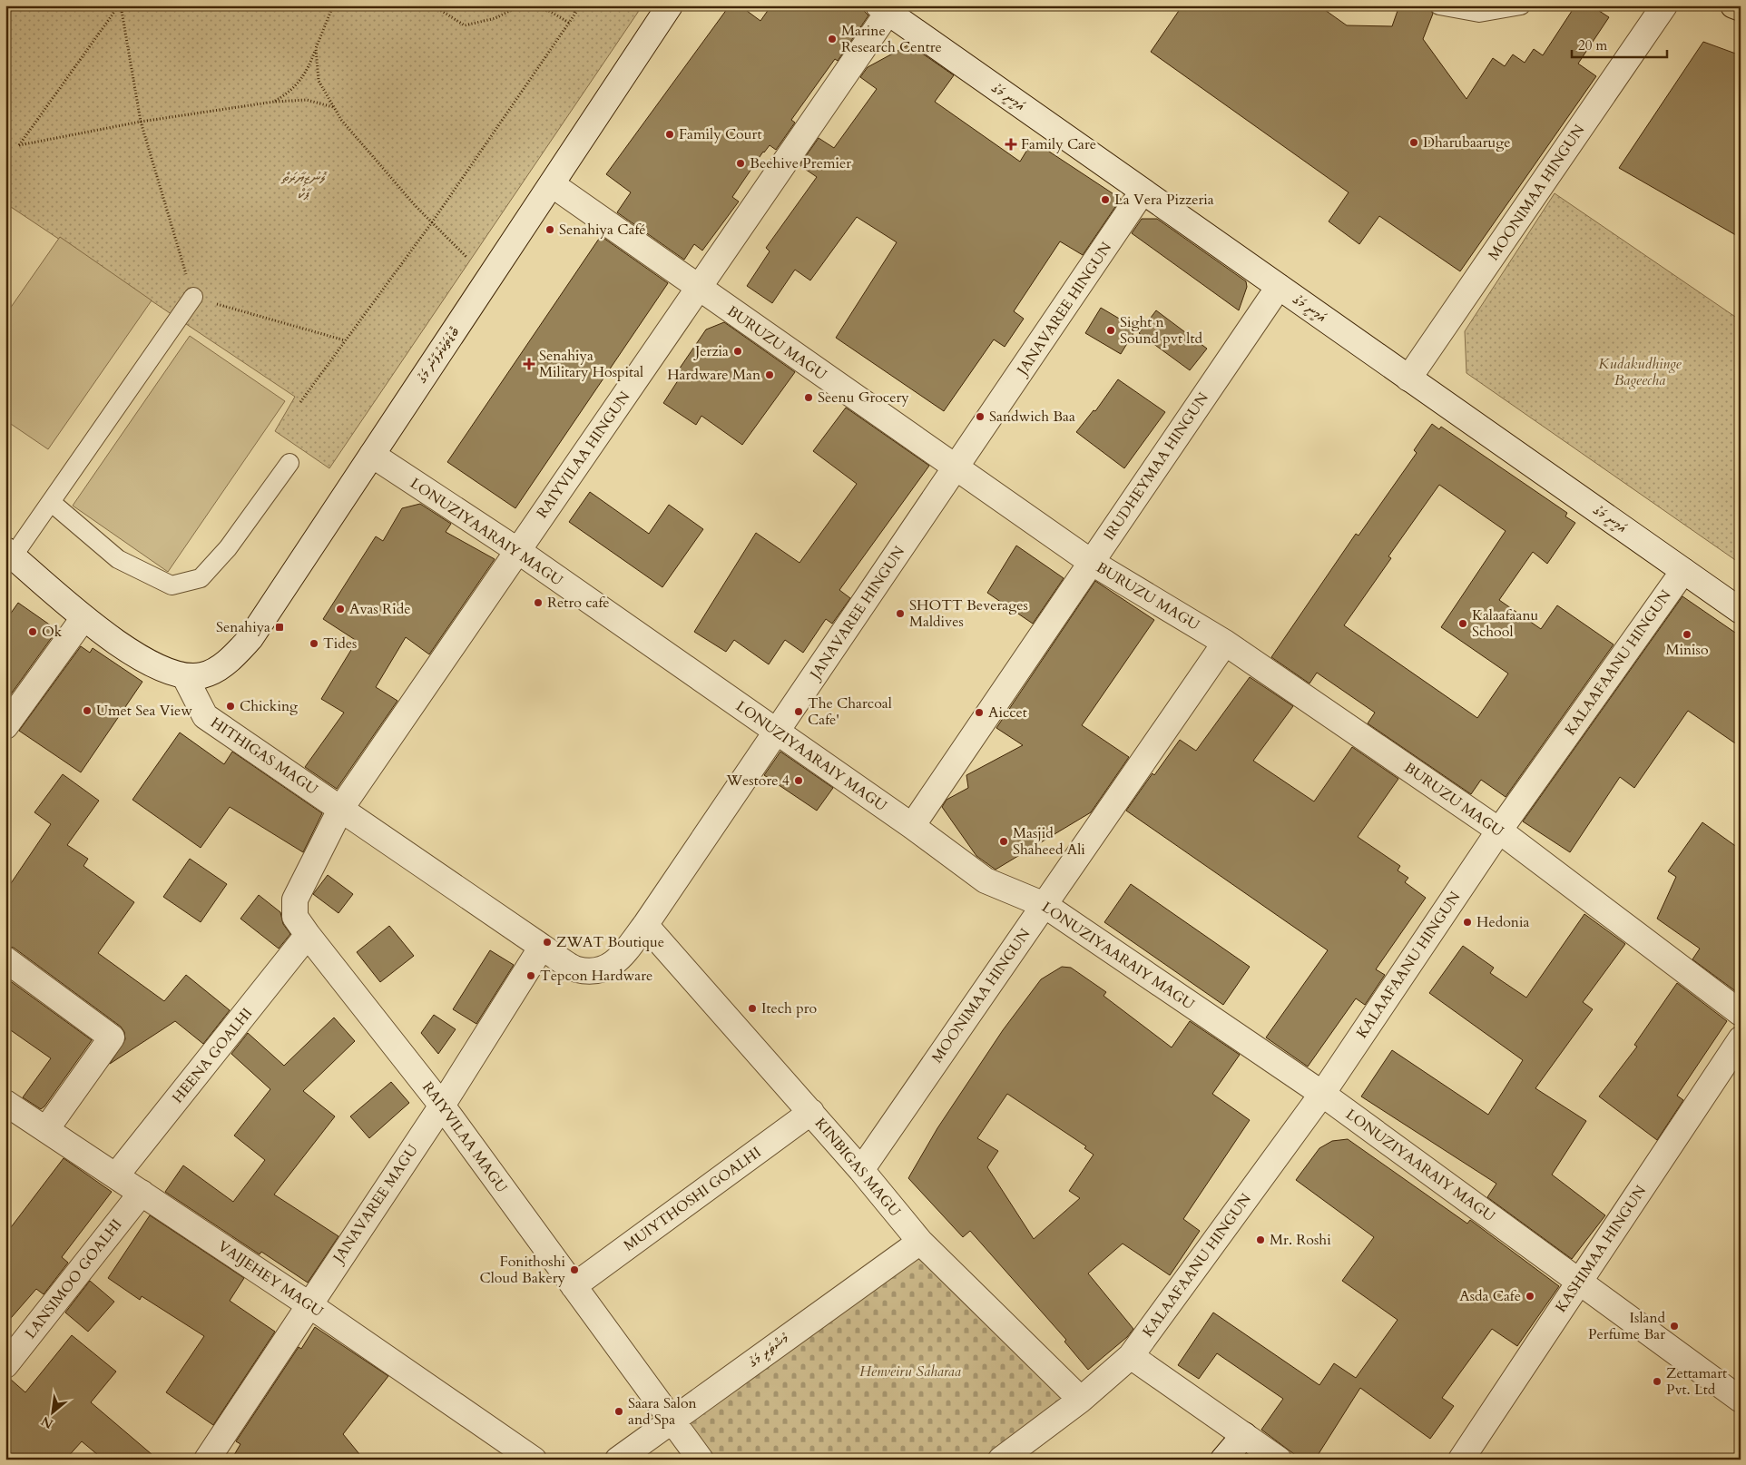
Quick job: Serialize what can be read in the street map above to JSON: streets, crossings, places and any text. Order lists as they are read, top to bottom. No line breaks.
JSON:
{"streets":{"street":["އަމީނީ މަގު","MOONIMAA HINGUN","JANAVAREE HINGUN","BURUZU MAGU","ބޮޑުތަކުރުފާނު މަގު","RAIYVILAA HINGUN","IRUDHEYMAA HINGUN","LONUZIYAARAIY MAGU","KALAAFAANU HINGUN","HITHIGAS MAGU","HEENA GOALHI","RAIYVILAA MAGU","KINBIGAS MAGU","MUIYTHOSHI GOALHI","JANAVAREE MAGU","KASHIMAA HINGUN","LANSIMOO GOALHI","VAIJEHEY MAGU","މުޝްތަރީ މަގު"]},"crossings":[["އަމީނީ މަގު","MOONIMAA HINGUN"],["އަމީނީ މަގު","JANAVAREE HINGUN"],["އަމީނީ މަގު","RAIYVILAA HINGUN"],["އަމީނީ މަގު","IRUDHEYMAA HINGUN"],["އަމީނީ މަގު","KALAAFAANU HINGUN"],["MOONIMAA HINGUN","BURUZU MAGU"],["MOONIMAA HINGUN","LONUZIYAARAIY MAGU"],["MOONIMAA HINGUN","KINBIGAS MAGU"],["JANAVAREE HINGUN","BURUZU MAGU"],["JANAVAREE HINGUN","LONUZIYAARAIY MAGU"],["JANAVAREE HINGUN","HITHIGAS MAGU"],["JANAVAREE HINGUN","KINBIGAS MAGU"],["JANAVAREE HINGUN","JANAVAREE MAGU"],["BURUZU MAGU","ބޮޑުތަކުރުފާނު މަގު"],["BURUZU MAGU","RAIYVILAA HINGUN"],["BURUZU MAGU","IRUDHEYMAA HINGUN"],["BURUZU MAGU","KALAAFAANU HINGUN"],["ބޮޑުތަކުރުފާނު މަގު","LONUZIYAARAIY MAGU"],["ބޮޑުތަކުރުފާނު މަގު","HITHIGAS MAGU"],["RAIYVILAA HINGUN","LONUZIYAARAIY MAGU"],["RAIYVILAA HINGUN","HITHIGAS MAGU"],["RAIYVILAA HINGUN","RAIYVILAA MAGU"],["IRUDHEYMAA HINGUN","LONUZIYAARAIY MAGU"],["LONUZIYAARAIY MAGU","KALAAFAANU HINGUN"],["LONUZIYAARAIY MAGU","KASHIMAA HINGUN"],["KALAAFAANU HINGUN","KINBIGAS MAGU"],["HITHIGAS MAGU","RAIYVILAA MAGU"],["HITHIGAS MAGU","JANAVAREE MAGU"],["HEENA GOALHI","RAIYVILAA MAGU"],["HEENA GOALHI","VAIJEHEY MAGU"],["RAIYVILAA MAGU","MUIYTHOSHI GOALHI"],["RAIYVILAA MAGU","JANAVAREE MAGU"],["RAIYVILAA MAGU","މުޝްތަރީ މަގު"],["KINBIGAS MAGU","MUIYTHOSHI GOALHI"],["KINBIGAS MAGU","މުޝްތަރީ މަގު"],["JANAVAREE MAGU","VAIJEHEY MAGU"],["LANSIMOO GOALHI","VAIJEHEY MAGU"]],"parks":["ލޮނުޒިޔާރަތް ޕާކް","Kudakudhinge Bageecha","Henveiru Saharaa"],"places":{"other":["Marine Research Centre","Family Court","Dharubaaruge","Beehive Premier","La Vera Pizzeria","Senahiya Café","Sight n Sound pvt ltd","Jerzia","Hardware Man","Seenu Grocery","Sandwich Baa","Retro cafe","Avas Ride","SHOTT Beverages Maldives","Kalaafaanu School","Ok","Miniso","Tides","Chicking","Umet Sea View","The Charcoal Cafe'","Aiccet","Westore 4","Masjid Shaheed Ali","Hedonia","ZWAT Boutique","Tepcon Hardware","Itech pro","Mr. Roshi","Fonithoshi Cloud Bakery","Asda Cafe","Island Perfume Bar","Zettamart Pvt. Ltd","Saara Salon and Spa"],"health":["Family Care","Senahiya Military Hospital"],"transit":["Senahiya"]},"scale_bar":"20 m","north":"bottom left"}
